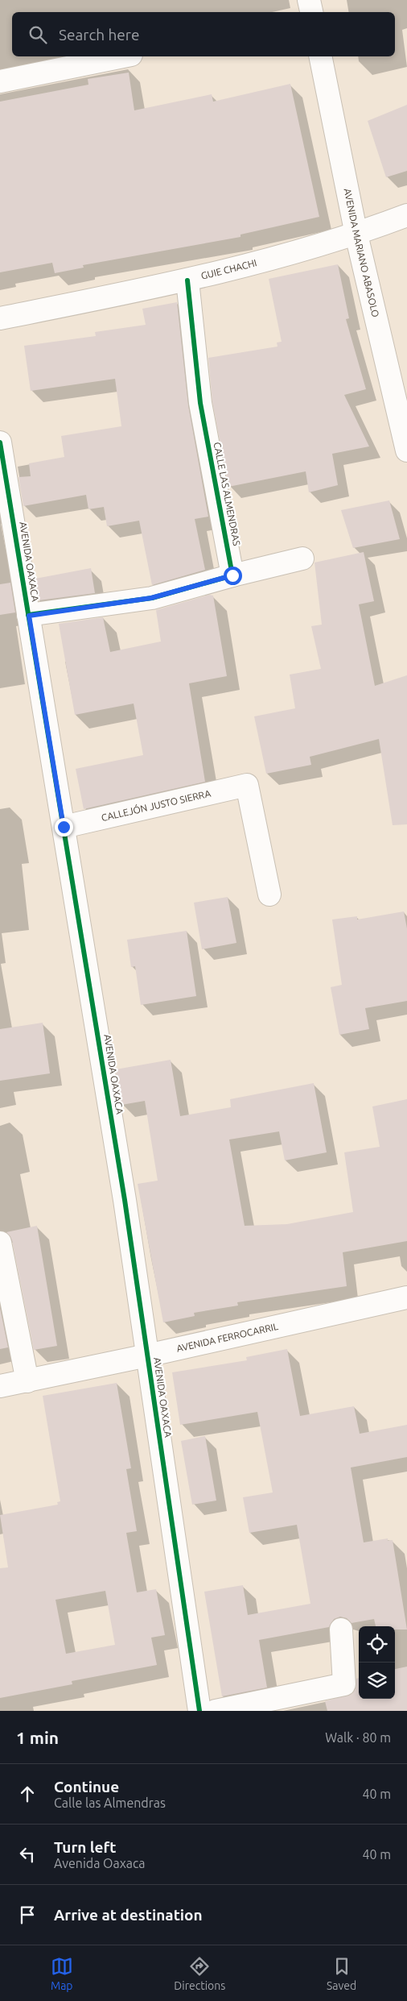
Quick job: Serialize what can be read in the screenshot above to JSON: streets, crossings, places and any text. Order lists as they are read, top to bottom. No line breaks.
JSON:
{"streets":{"street":["AVENIDA MARIANO ABASOLO","GUIE CHACHI","CALLE LAS ALMENDRAS","AVENIDA OAXACA","CALLEJÓN JUSTO SIERRA","AVENIDA FERROCARRIL"]},"crossings":[["AVENIDA MARIANO ABASOLO","GUIE CHACHI"],["GUIE CHACHI","CALLE LAS ALMENDRAS"],["AVENIDA OAXACA","CALLEJÓN JUSTO SIERRA"],["AVENIDA OAXACA","AVENIDA FERROCARRIL"]],"page":{"search":"Search here","heading":["1 min","Walk · 80 m"],"list":[["Continue","Calle las Almendras","40 m"],["Turn left","Avenida Oaxaca","40 m"],"Arrive at destination"],"nav":["Map","Directions","Saved"]}}
